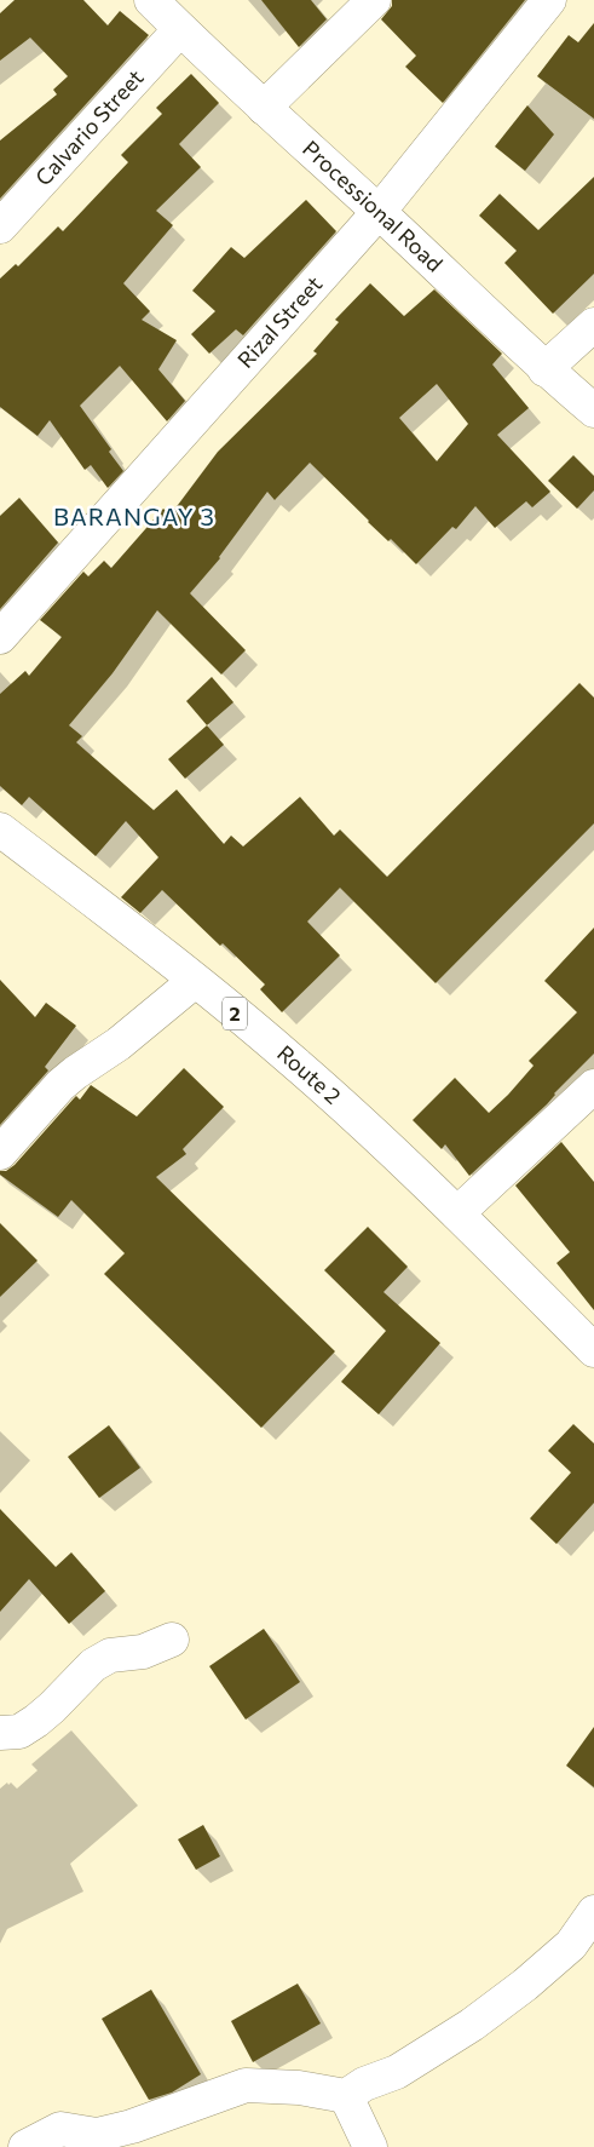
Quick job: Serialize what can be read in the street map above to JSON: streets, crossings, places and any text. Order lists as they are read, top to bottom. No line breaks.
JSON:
{"streets":{"main road":["Calvario Street","Processional Road","Rizal Street","2","Route 2"]},"crossings":[["Calvario Street","Processional Road"],["Processional Road","Rizal Street"]],"districts":["BARANGAY 3"]}
